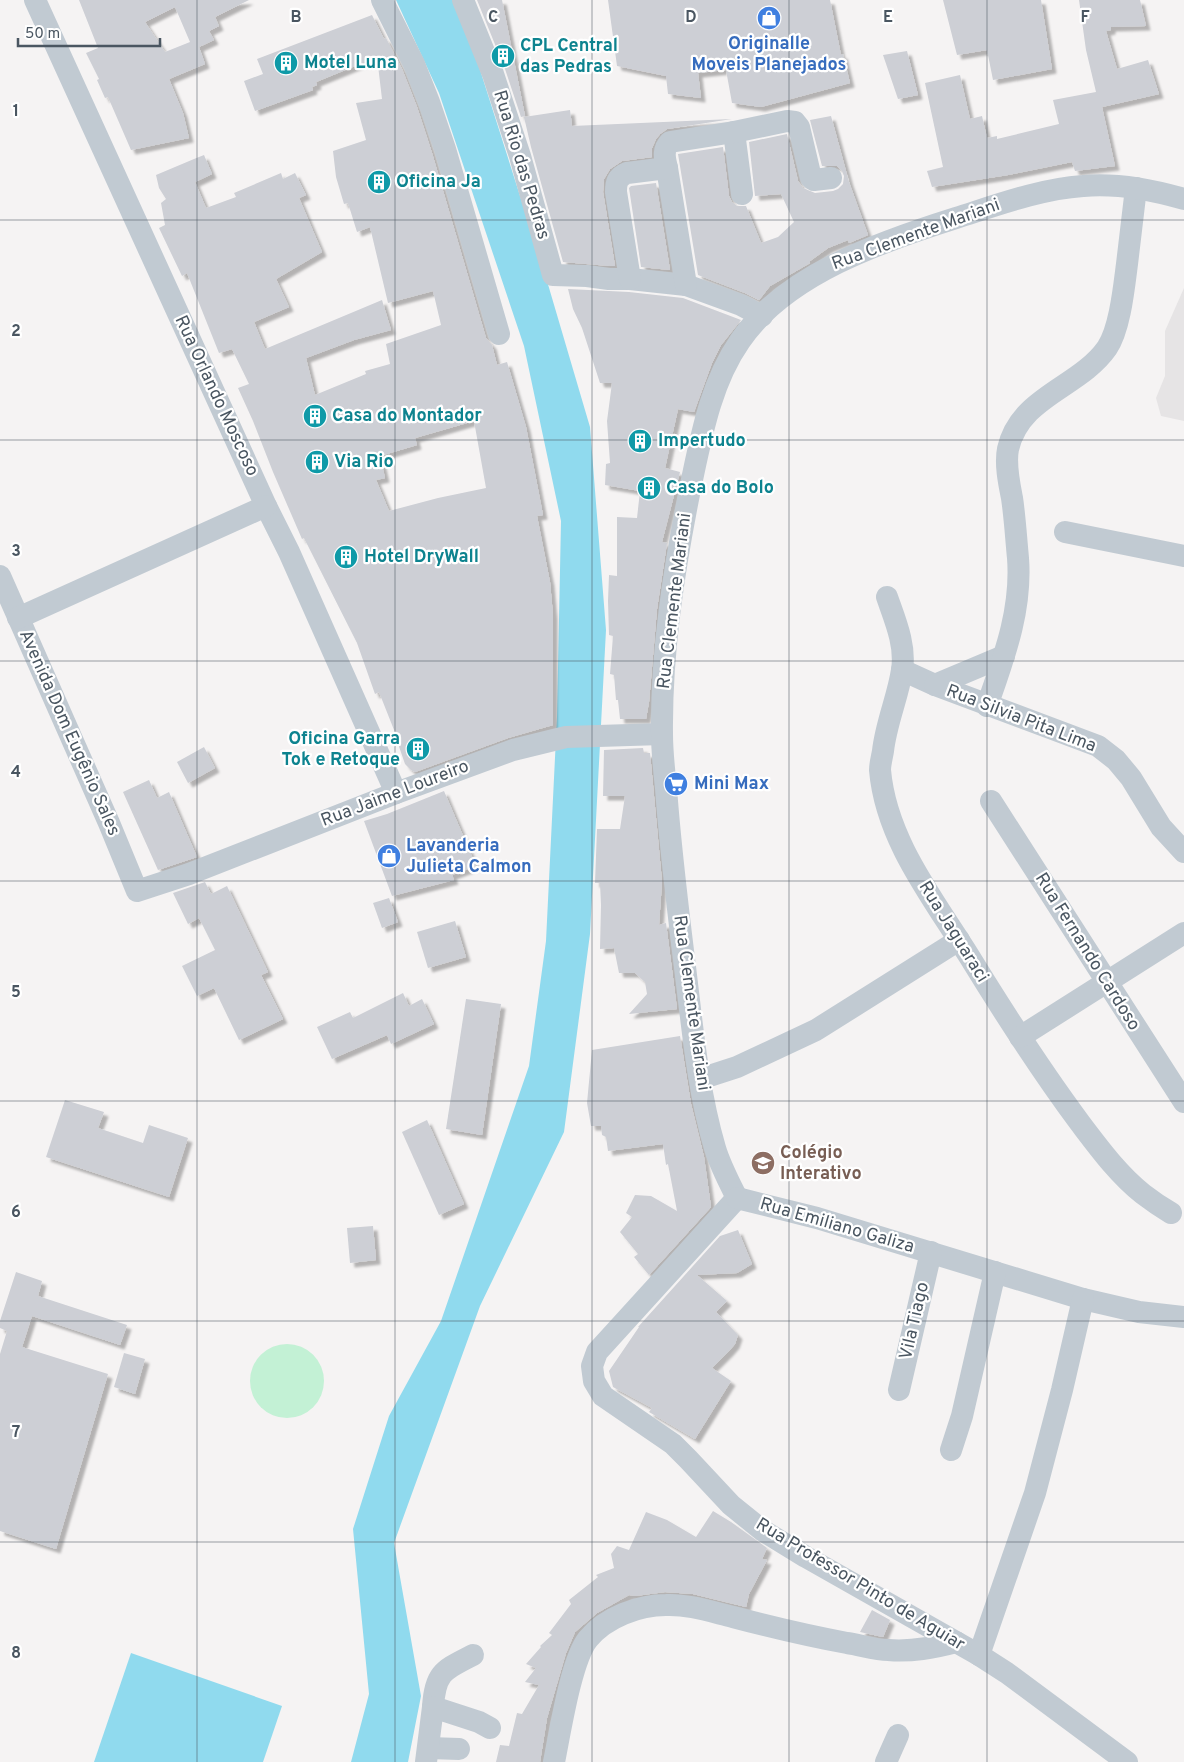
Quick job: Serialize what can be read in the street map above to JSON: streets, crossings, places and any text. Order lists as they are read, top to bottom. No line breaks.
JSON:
{"streets":{"street":["Rua Rio das Pedras","Rua Clemente Mariani","Rua Orlando Moscoso","Rua Silvia Pita Lima","Avenida Dom Eugênio Sales","Rua Jaime Loureiro","Rua Jaguaraci","Rua Fernando Cardoso","Rua Emiliano Galiza","Vila Tiago","Rua Professor Pinto de Aguiar"]},"crossings":[["Rua Clemente Mariani","Rua Jaime Loureiro"],["Rua Clemente Mariani","Rua Emiliano Galiza"],["Rua Orlando Moscoso","Rua Jaime Loureiro"],["Rua Silvia Pita Lima","Rua Jaguaraci"],["Avenida Dom Eugênio Sales","Rua Jaime Loureiro"],["Rua Emiliano Galiza","Vila Tiago"],["Rua Emiliano Galiza","Rua Professor Pinto de Aguiar"]],"places":{"shop":["Originalle Moveis Planejados","Lavanderia Julieta Calmon"],"building":["CPL Central das Pedras","Motel Luna","Oficina Ja","Casa do Montador","Impertudo","Via Rio","Casa do Bolo","Hotel DryWall","Oficina Garra Tok e Retoque"],"supermarket":["Mini Max"],"school or university":["Colégio Interativo"]},"scale_bar":"50 m","grid":{"columns":["B","C","D","E","F"],"rows":["1","2","3","4","5","6","7","8"]}}
